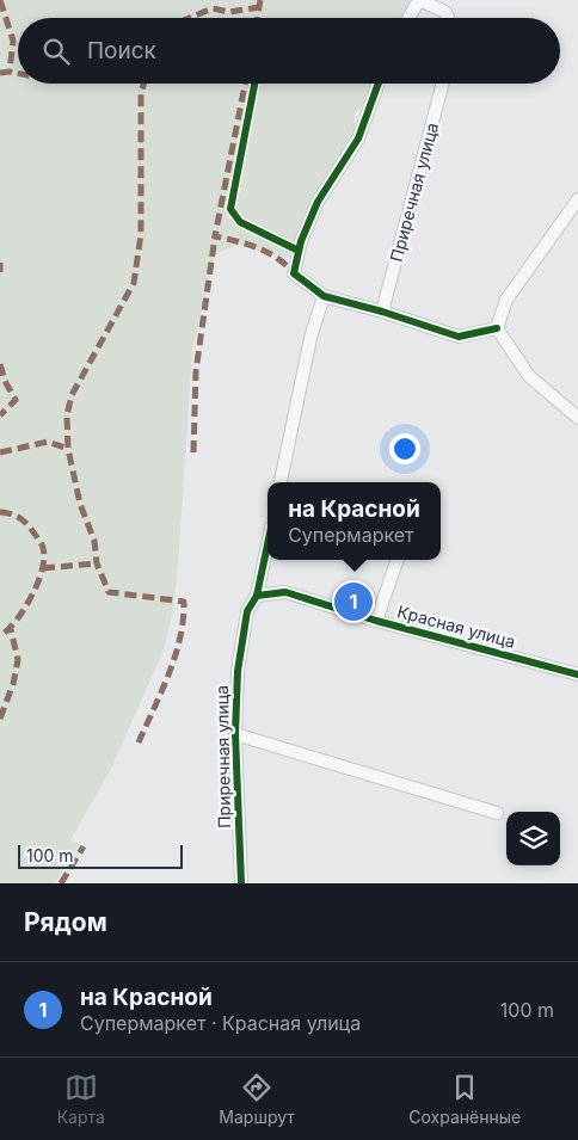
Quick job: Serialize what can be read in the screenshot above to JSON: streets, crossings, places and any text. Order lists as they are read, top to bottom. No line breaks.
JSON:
{"streets":{"street":["Приречная улица","Красная улица"]},"crossings":[["Приречная улица","Красная улица"]],"scale_bar":"100 m","page":{"search":"Поиск","popup":["на Красной","Супермаркет"],"pins":"1","scale":"100 m","heading":"Рядом","list":[{"mark":"1","name":"на Красной","note":"Супермаркет · Красная улица","value":"100 m"}],"nav":["Карта","Маршрут","Сохранённые"]}}
